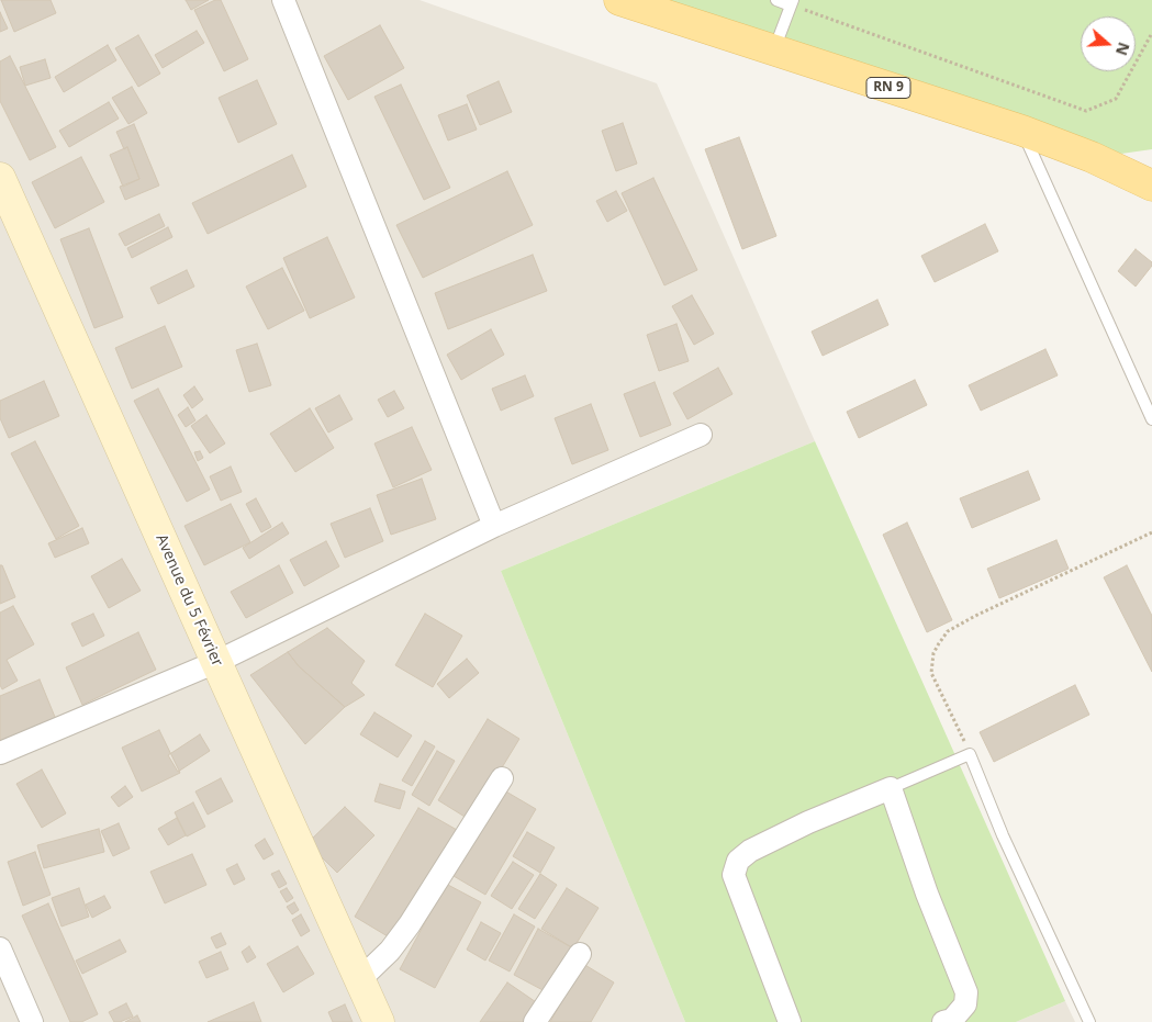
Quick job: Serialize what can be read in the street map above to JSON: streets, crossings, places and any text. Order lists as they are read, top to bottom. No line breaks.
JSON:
{"streets":{"main road":["RN 9"],"street":["Avenue du 5 Février"]},"north":"right"}
